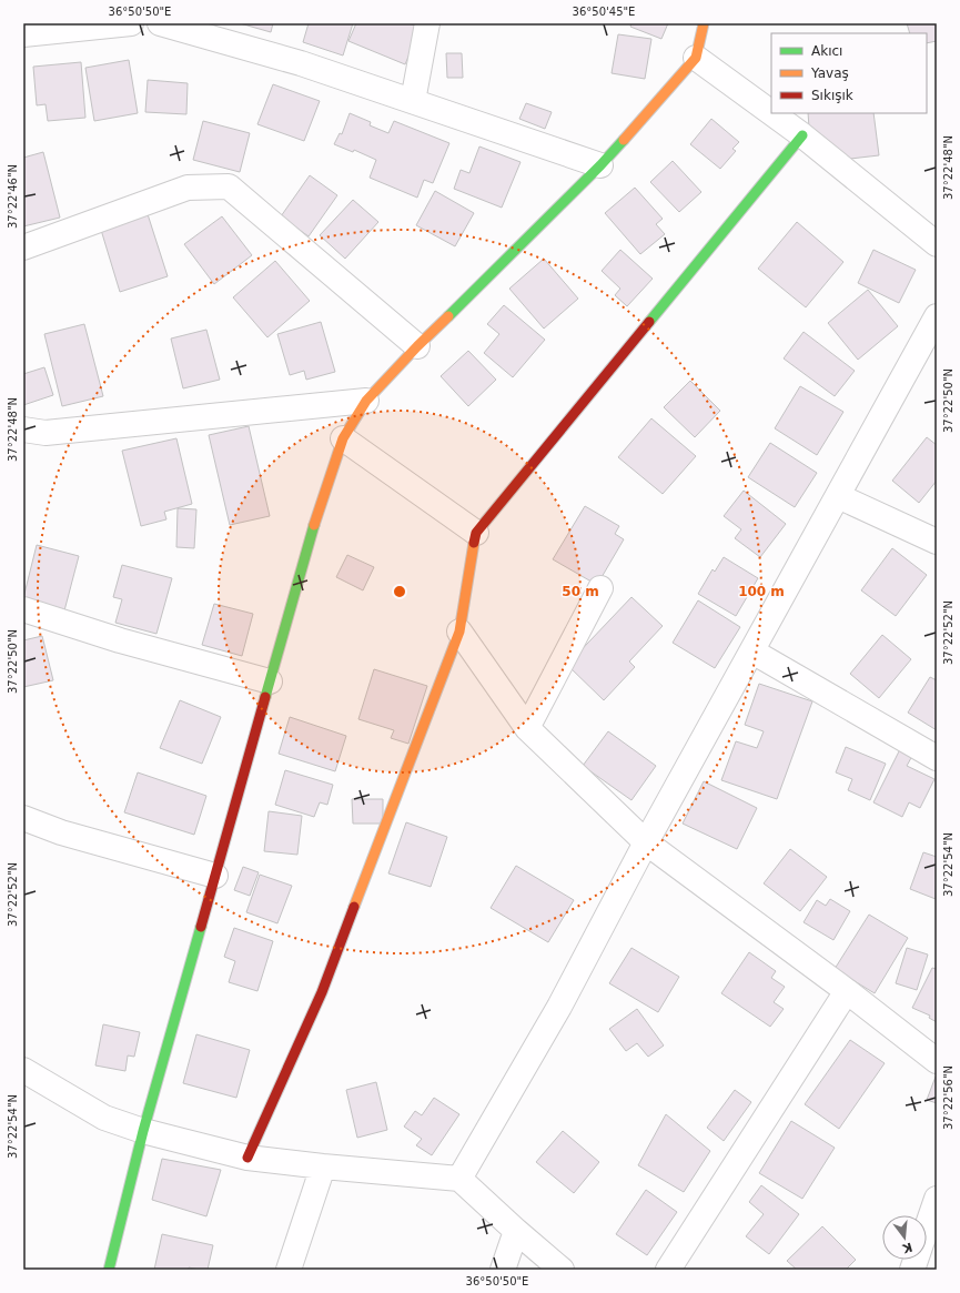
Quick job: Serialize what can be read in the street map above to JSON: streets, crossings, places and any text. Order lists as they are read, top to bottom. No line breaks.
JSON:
{"legend":["Akıcı","Yavaş","Sıkışık"],"north":"bottom","coordinates":["36°50'50\"E","36°50'45\"E","37°22'48\"N","37°22'46\"N","37°22'50\"N","37°22'52\"N","37°22'54\"N","37°22'56\"N"],"rings":["50 m","100 m"]}
